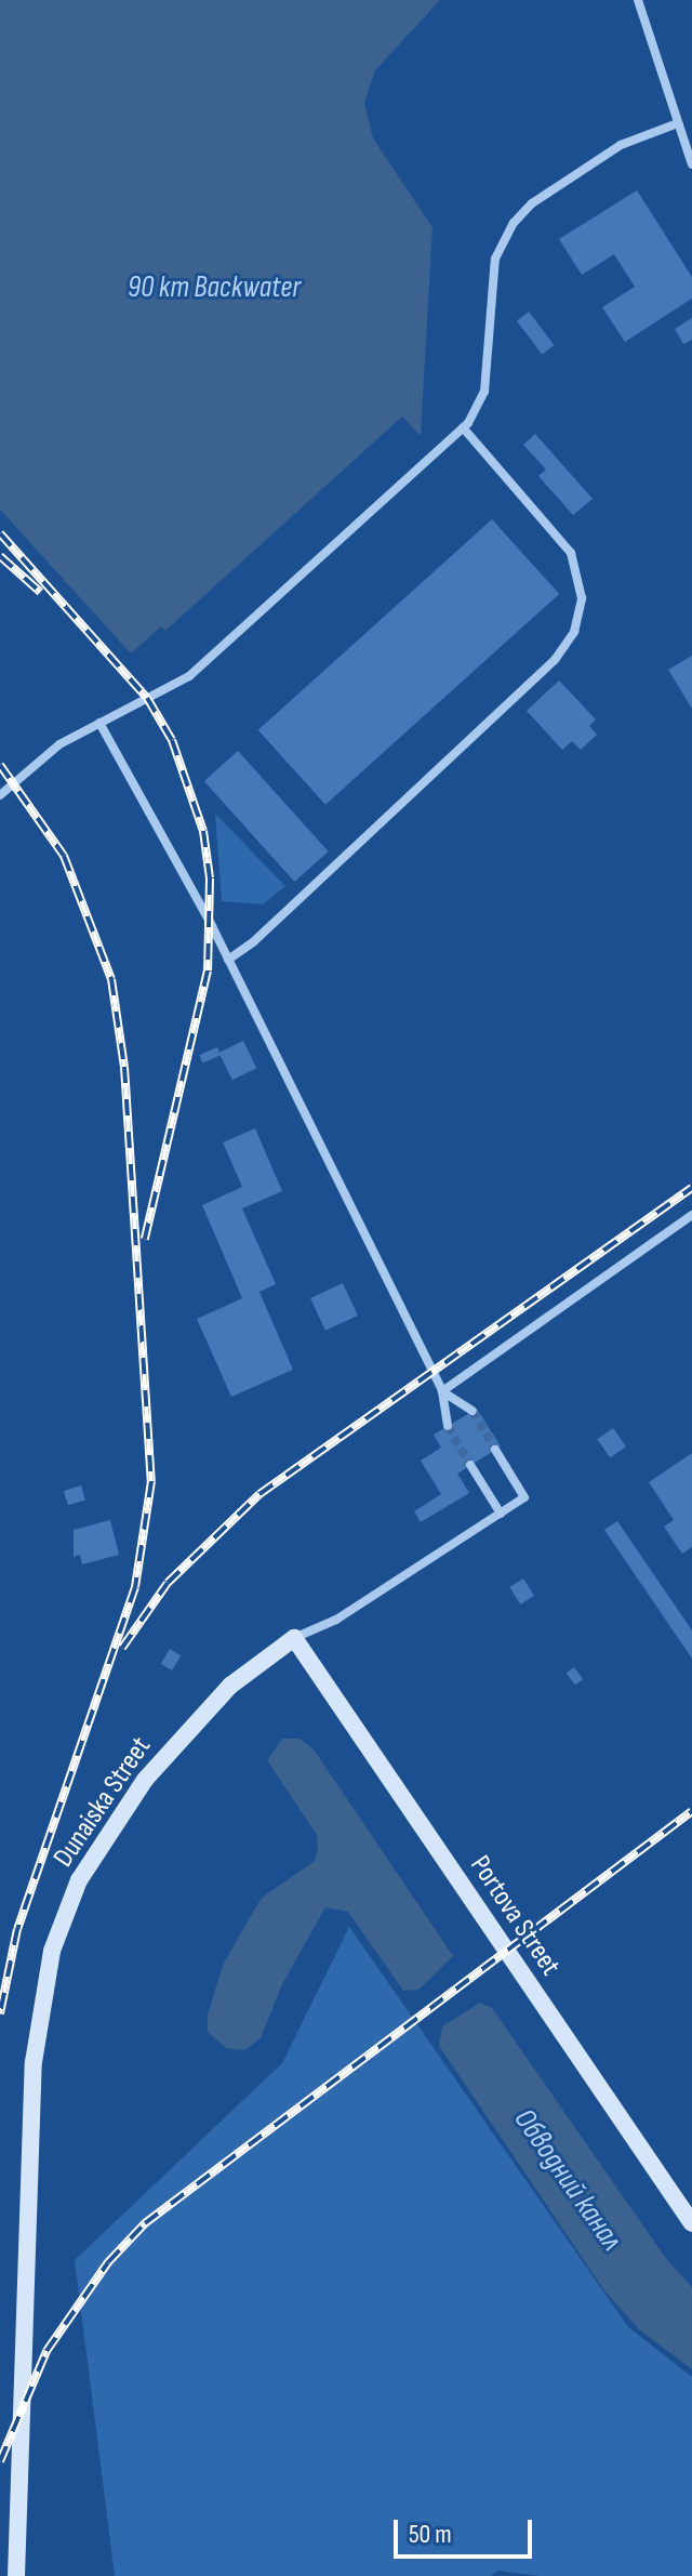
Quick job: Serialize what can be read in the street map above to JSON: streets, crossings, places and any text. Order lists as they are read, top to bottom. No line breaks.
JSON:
{"streets":{"street":["Dunaiska Street","Portova Street"]},"crossings":[["Dunaiska Street","Portova Street"]],"water":["90 km Backwater","Обводний канал"],"scale_bar":"50 m"}
